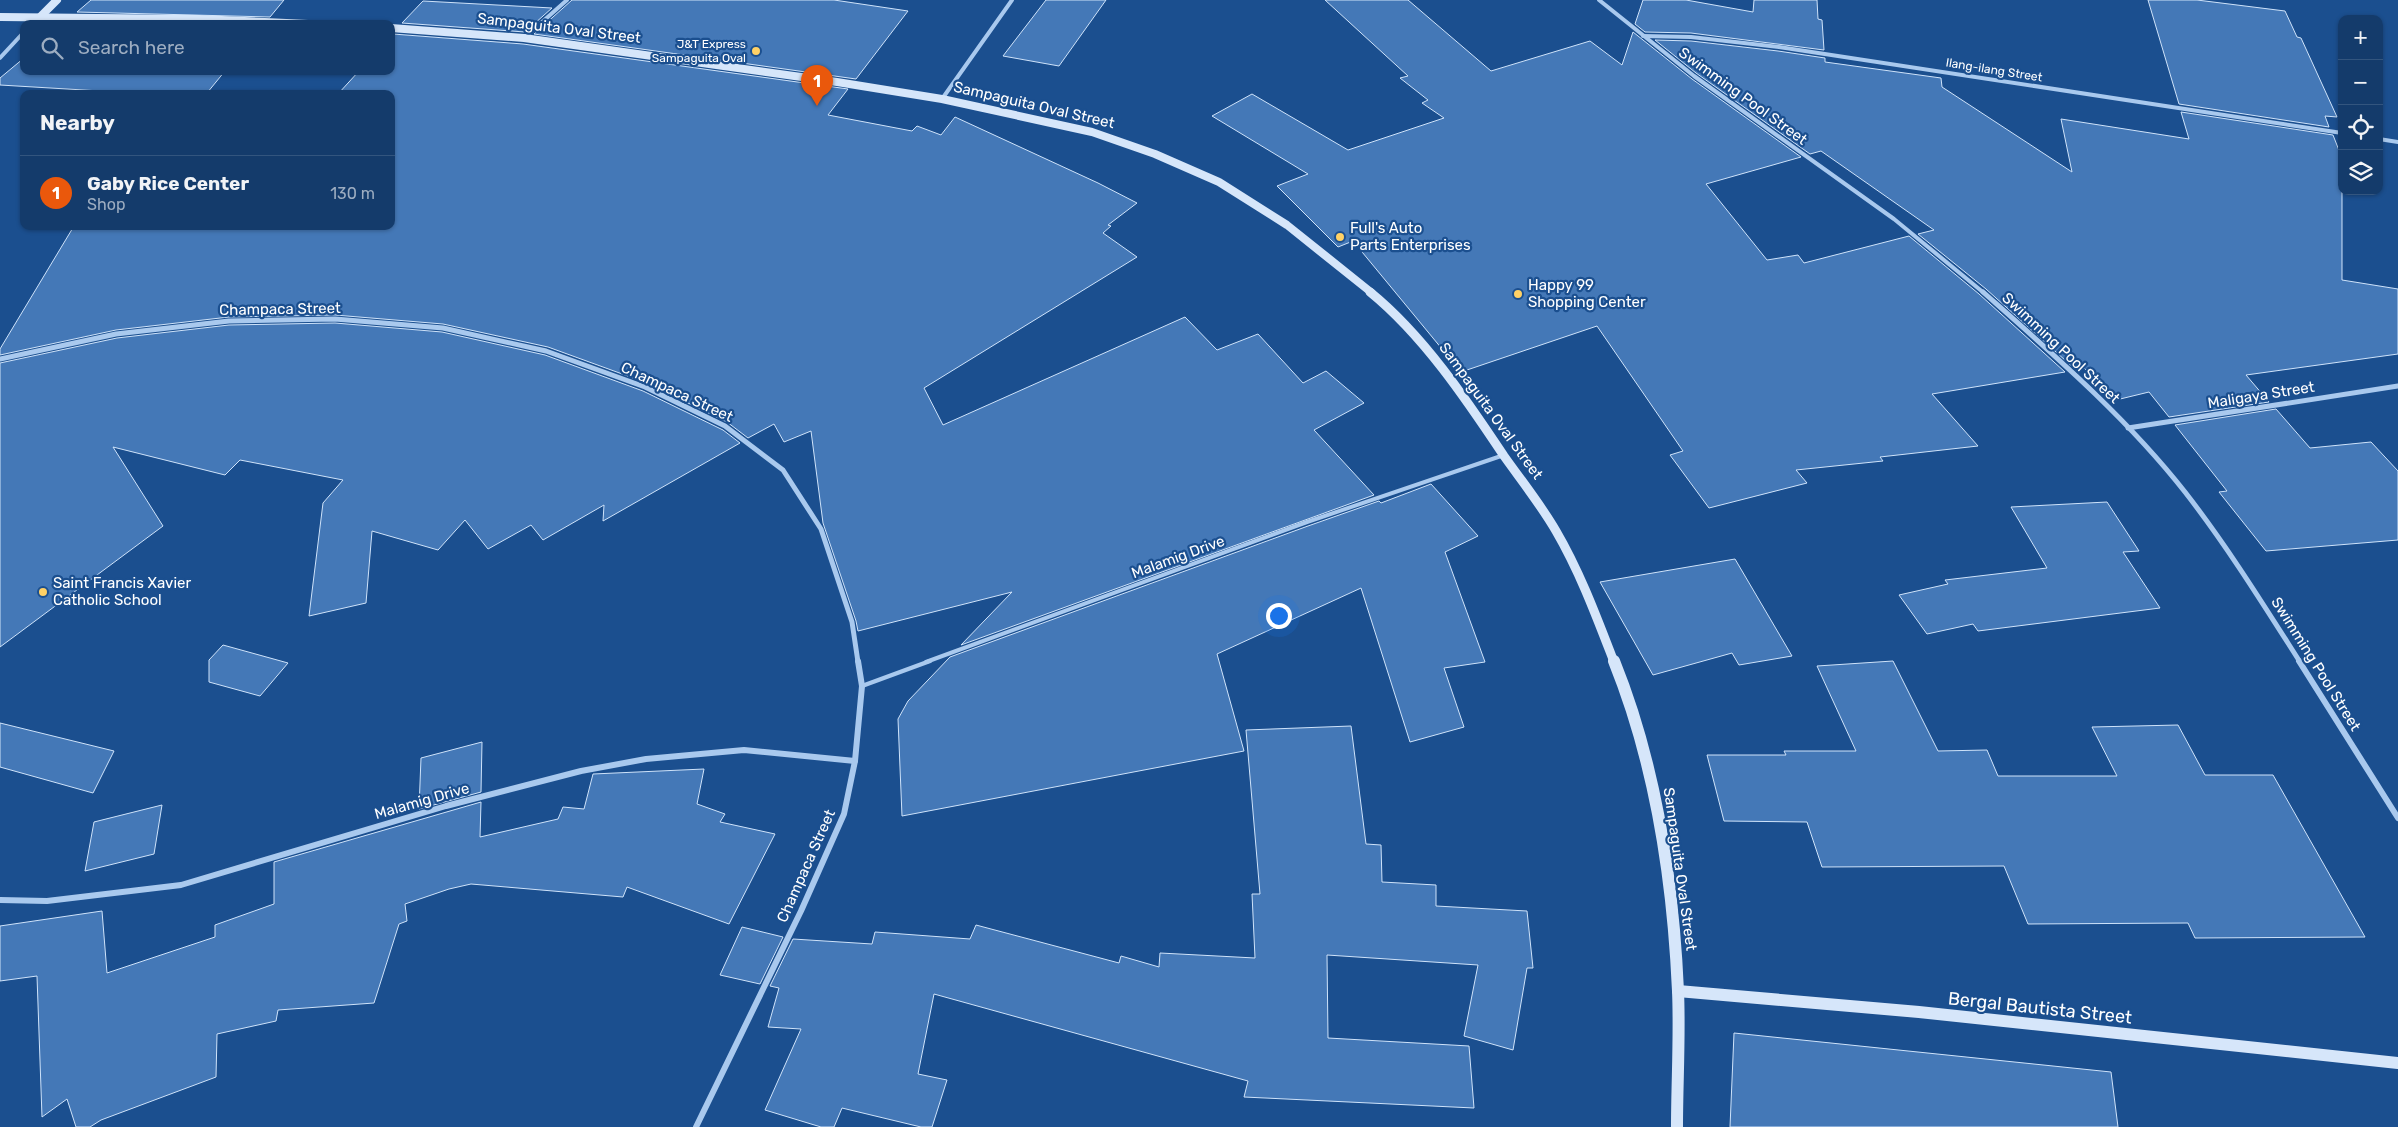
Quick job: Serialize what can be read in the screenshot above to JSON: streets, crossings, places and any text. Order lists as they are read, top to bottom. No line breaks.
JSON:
{"streets":{"street":["Sampaguita Oval Street","Ilang-ilang Street","Swimming Pool Street","Champaca Street","Maligaya Street","Malamig Drive","Bergal Bautista Street"]},"crossings":[["Sampaguita Oval Street","Malamig Drive"],["Sampaguita Oval Street","Bergal Bautista Street"],["Ilang-ilang Street","Swimming Pool Street"],["Swimming Pool Street","Maligaya Street"],["Champaca Street","Malamig Drive"]],"places":["J&T Express Sampaguita Oval","Full's Auto Parts Enterprises","Happy 99 Shopping Center","Saint Francis Xavier Catholic School"],"page":{"map_buttons":["+","−"],"search":"Search here","pins":"1","heading":"Nearby","list":[{"mark":"1","name":"Gaby Rice Center","note":"Shop","value":"130 m"}]}}
